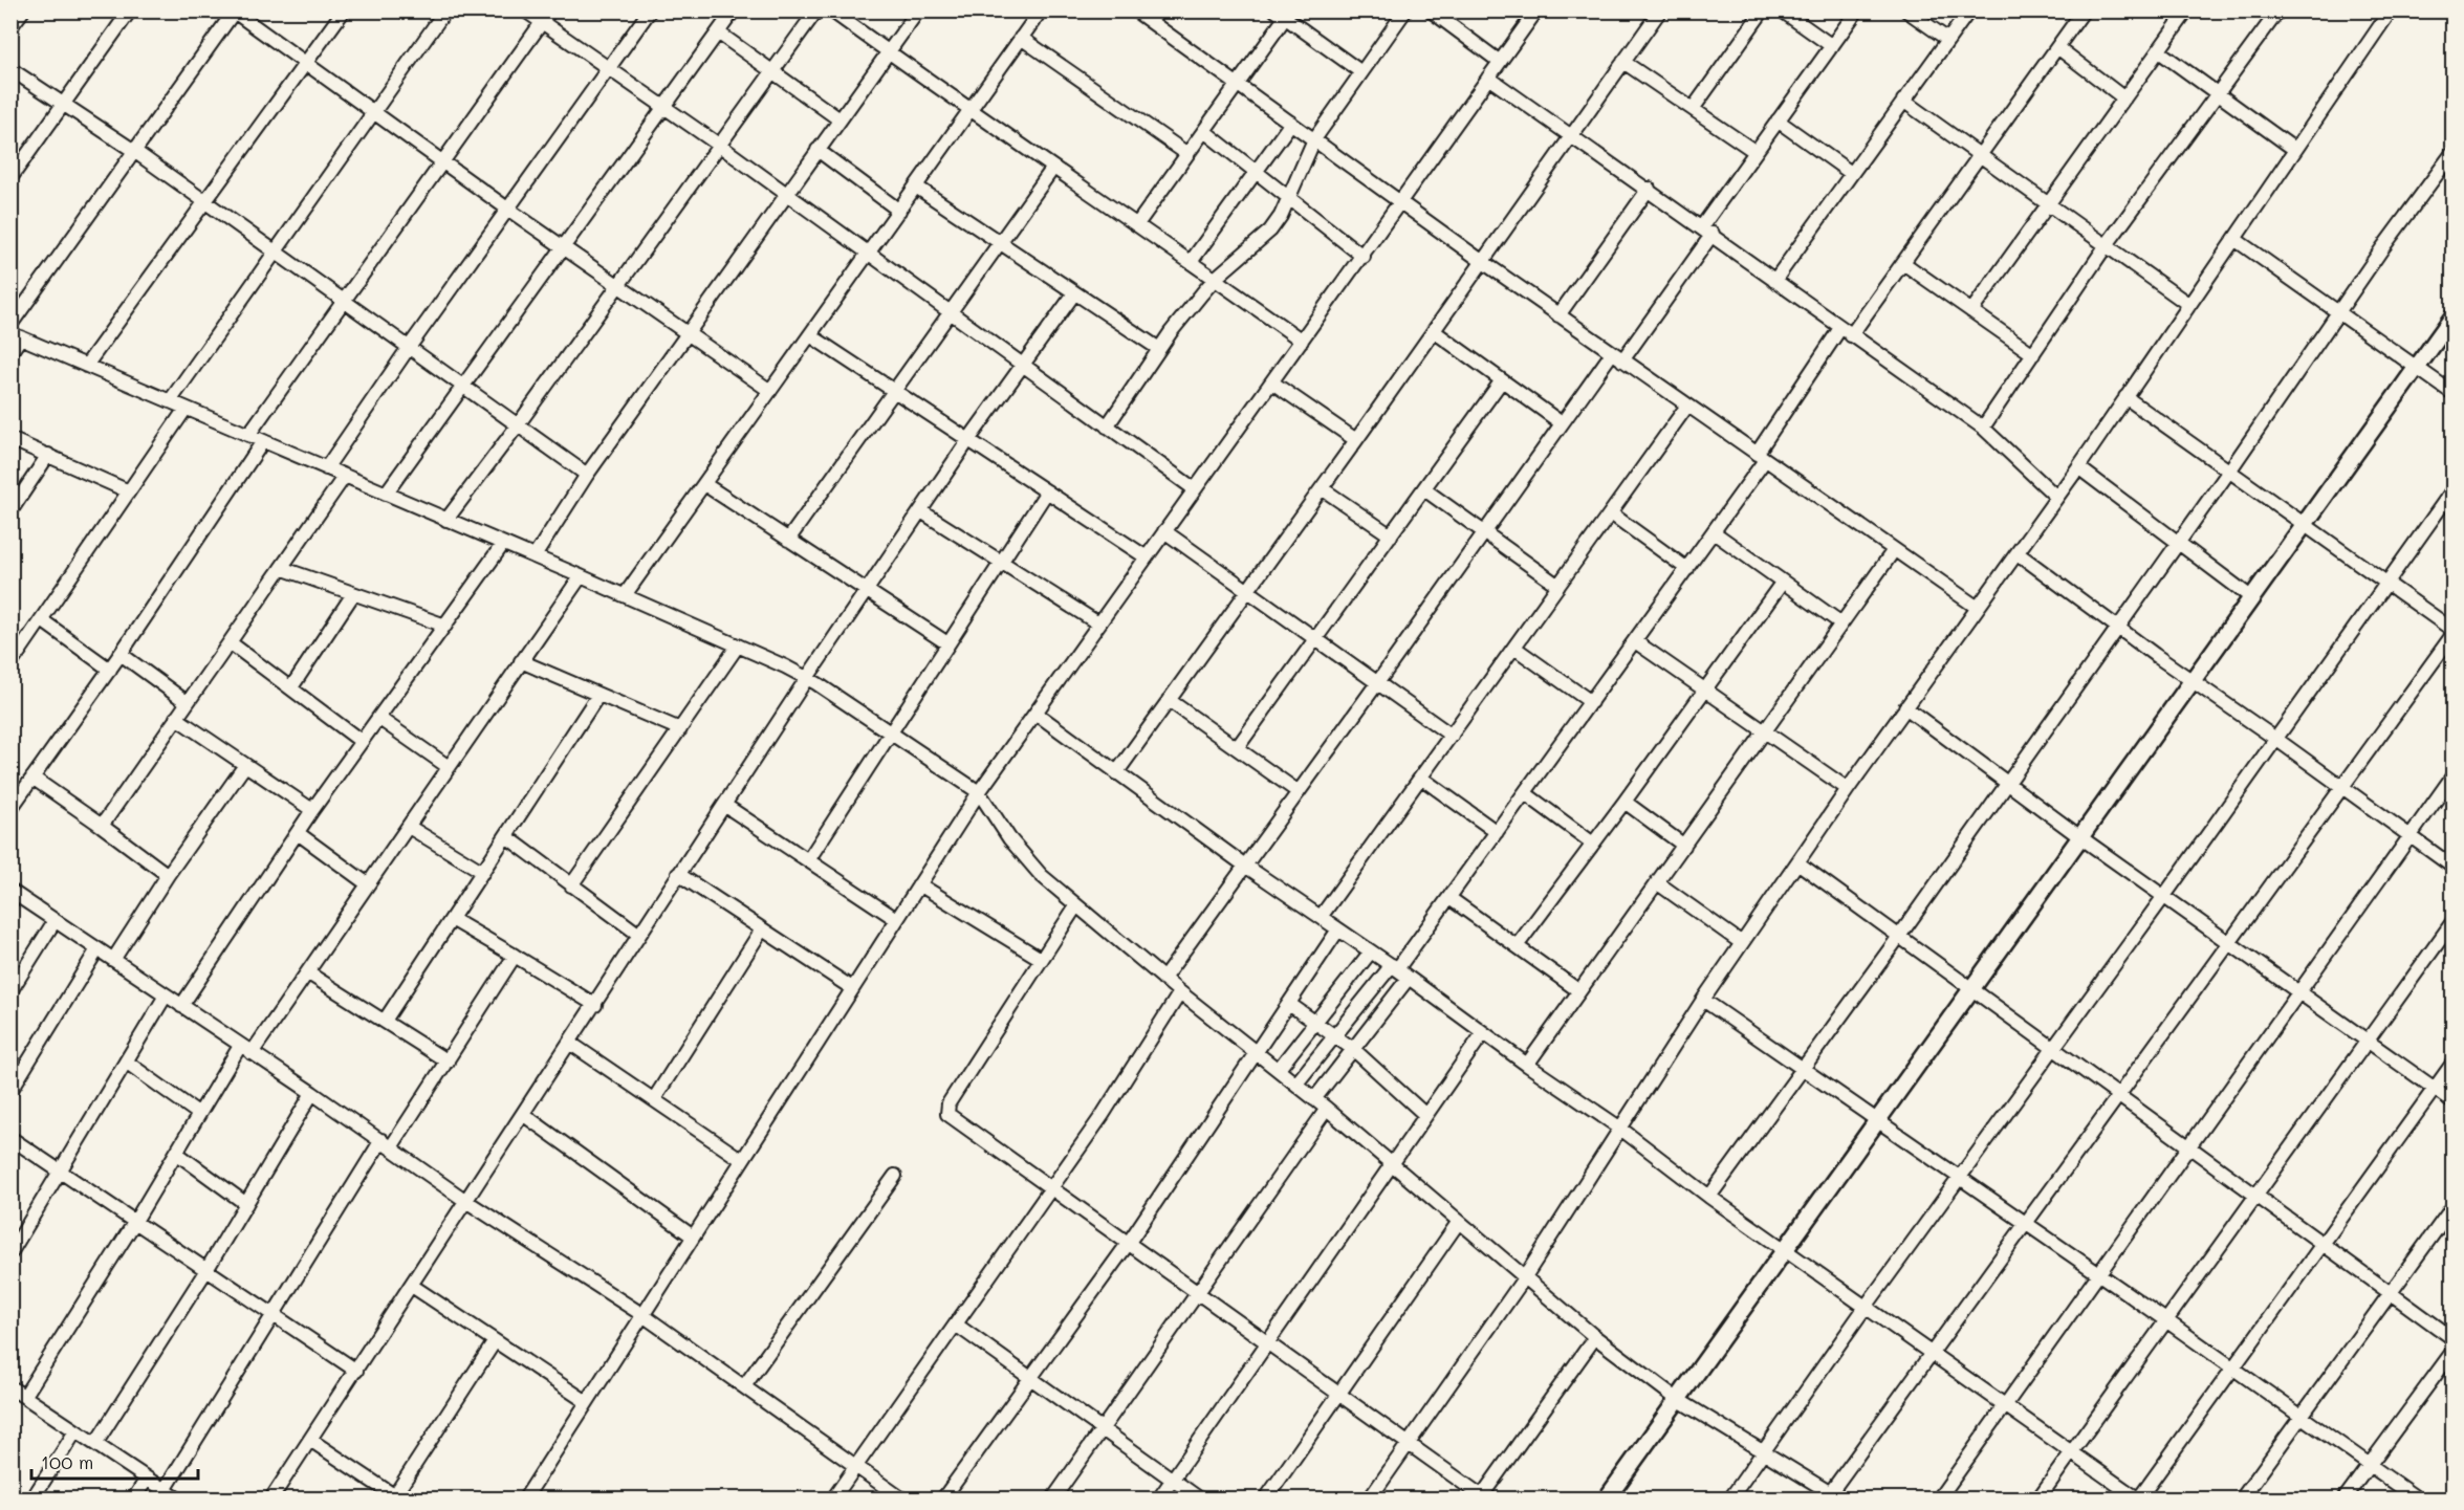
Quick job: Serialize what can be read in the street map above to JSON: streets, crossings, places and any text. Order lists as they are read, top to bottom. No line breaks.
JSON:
{"scale_bar":"100 m"}
